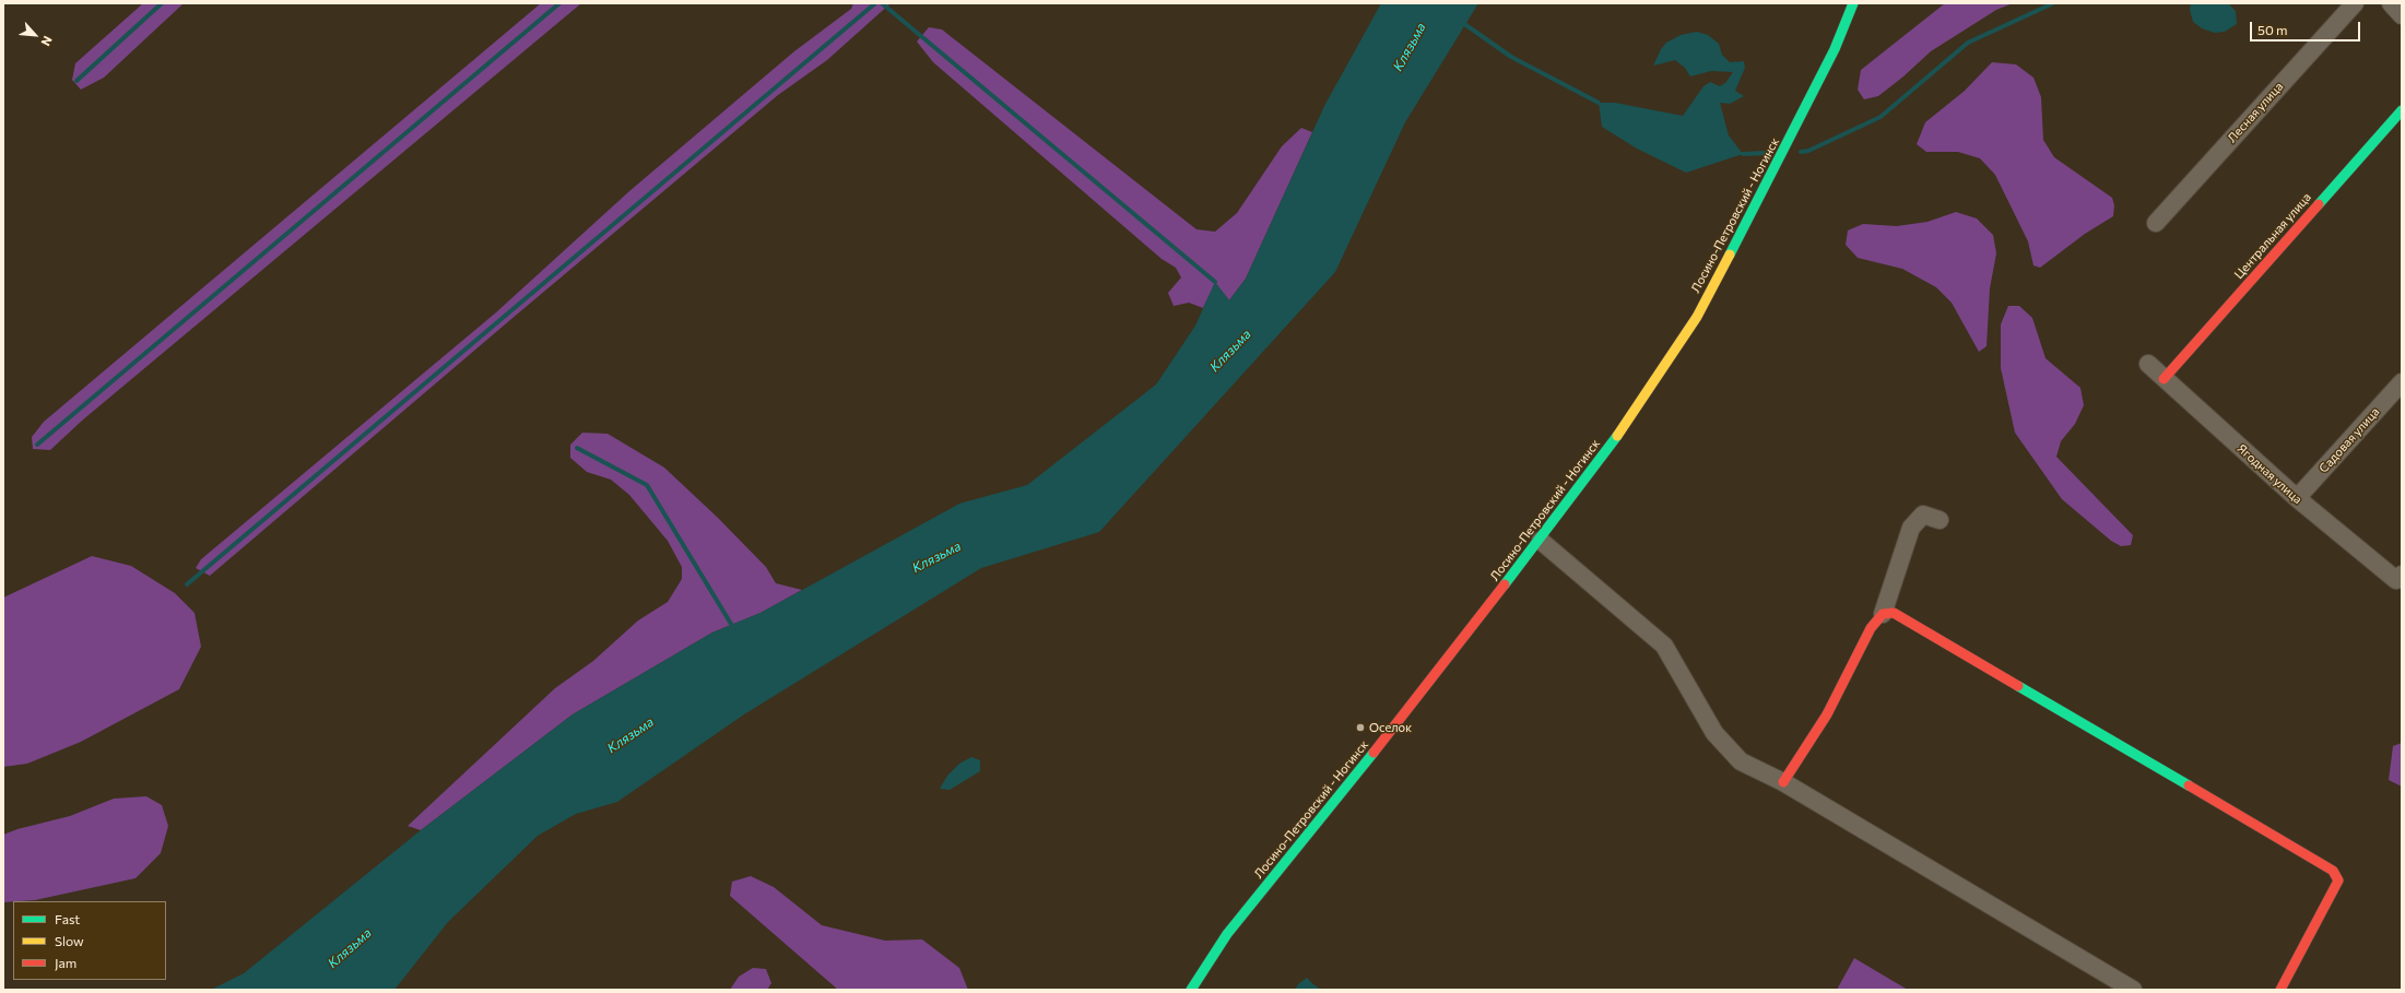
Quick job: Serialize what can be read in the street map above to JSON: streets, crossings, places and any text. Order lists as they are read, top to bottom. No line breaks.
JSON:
{"streets":{"main road":["Лосино-Петровский - Ногинск","Центральная улица"],"street":["Лесная улица","Садовая улица","Ягодная улица"]},"crossings":[["Центральная улица","Ягодная улица"],["Садовая улица","Ягодная улица"]],"water":["Клязьма"],"places":["Оселок"],"legend":["Fast","Slow","Jam"],"scale_bar":"50 m","north":"bottom right"}
